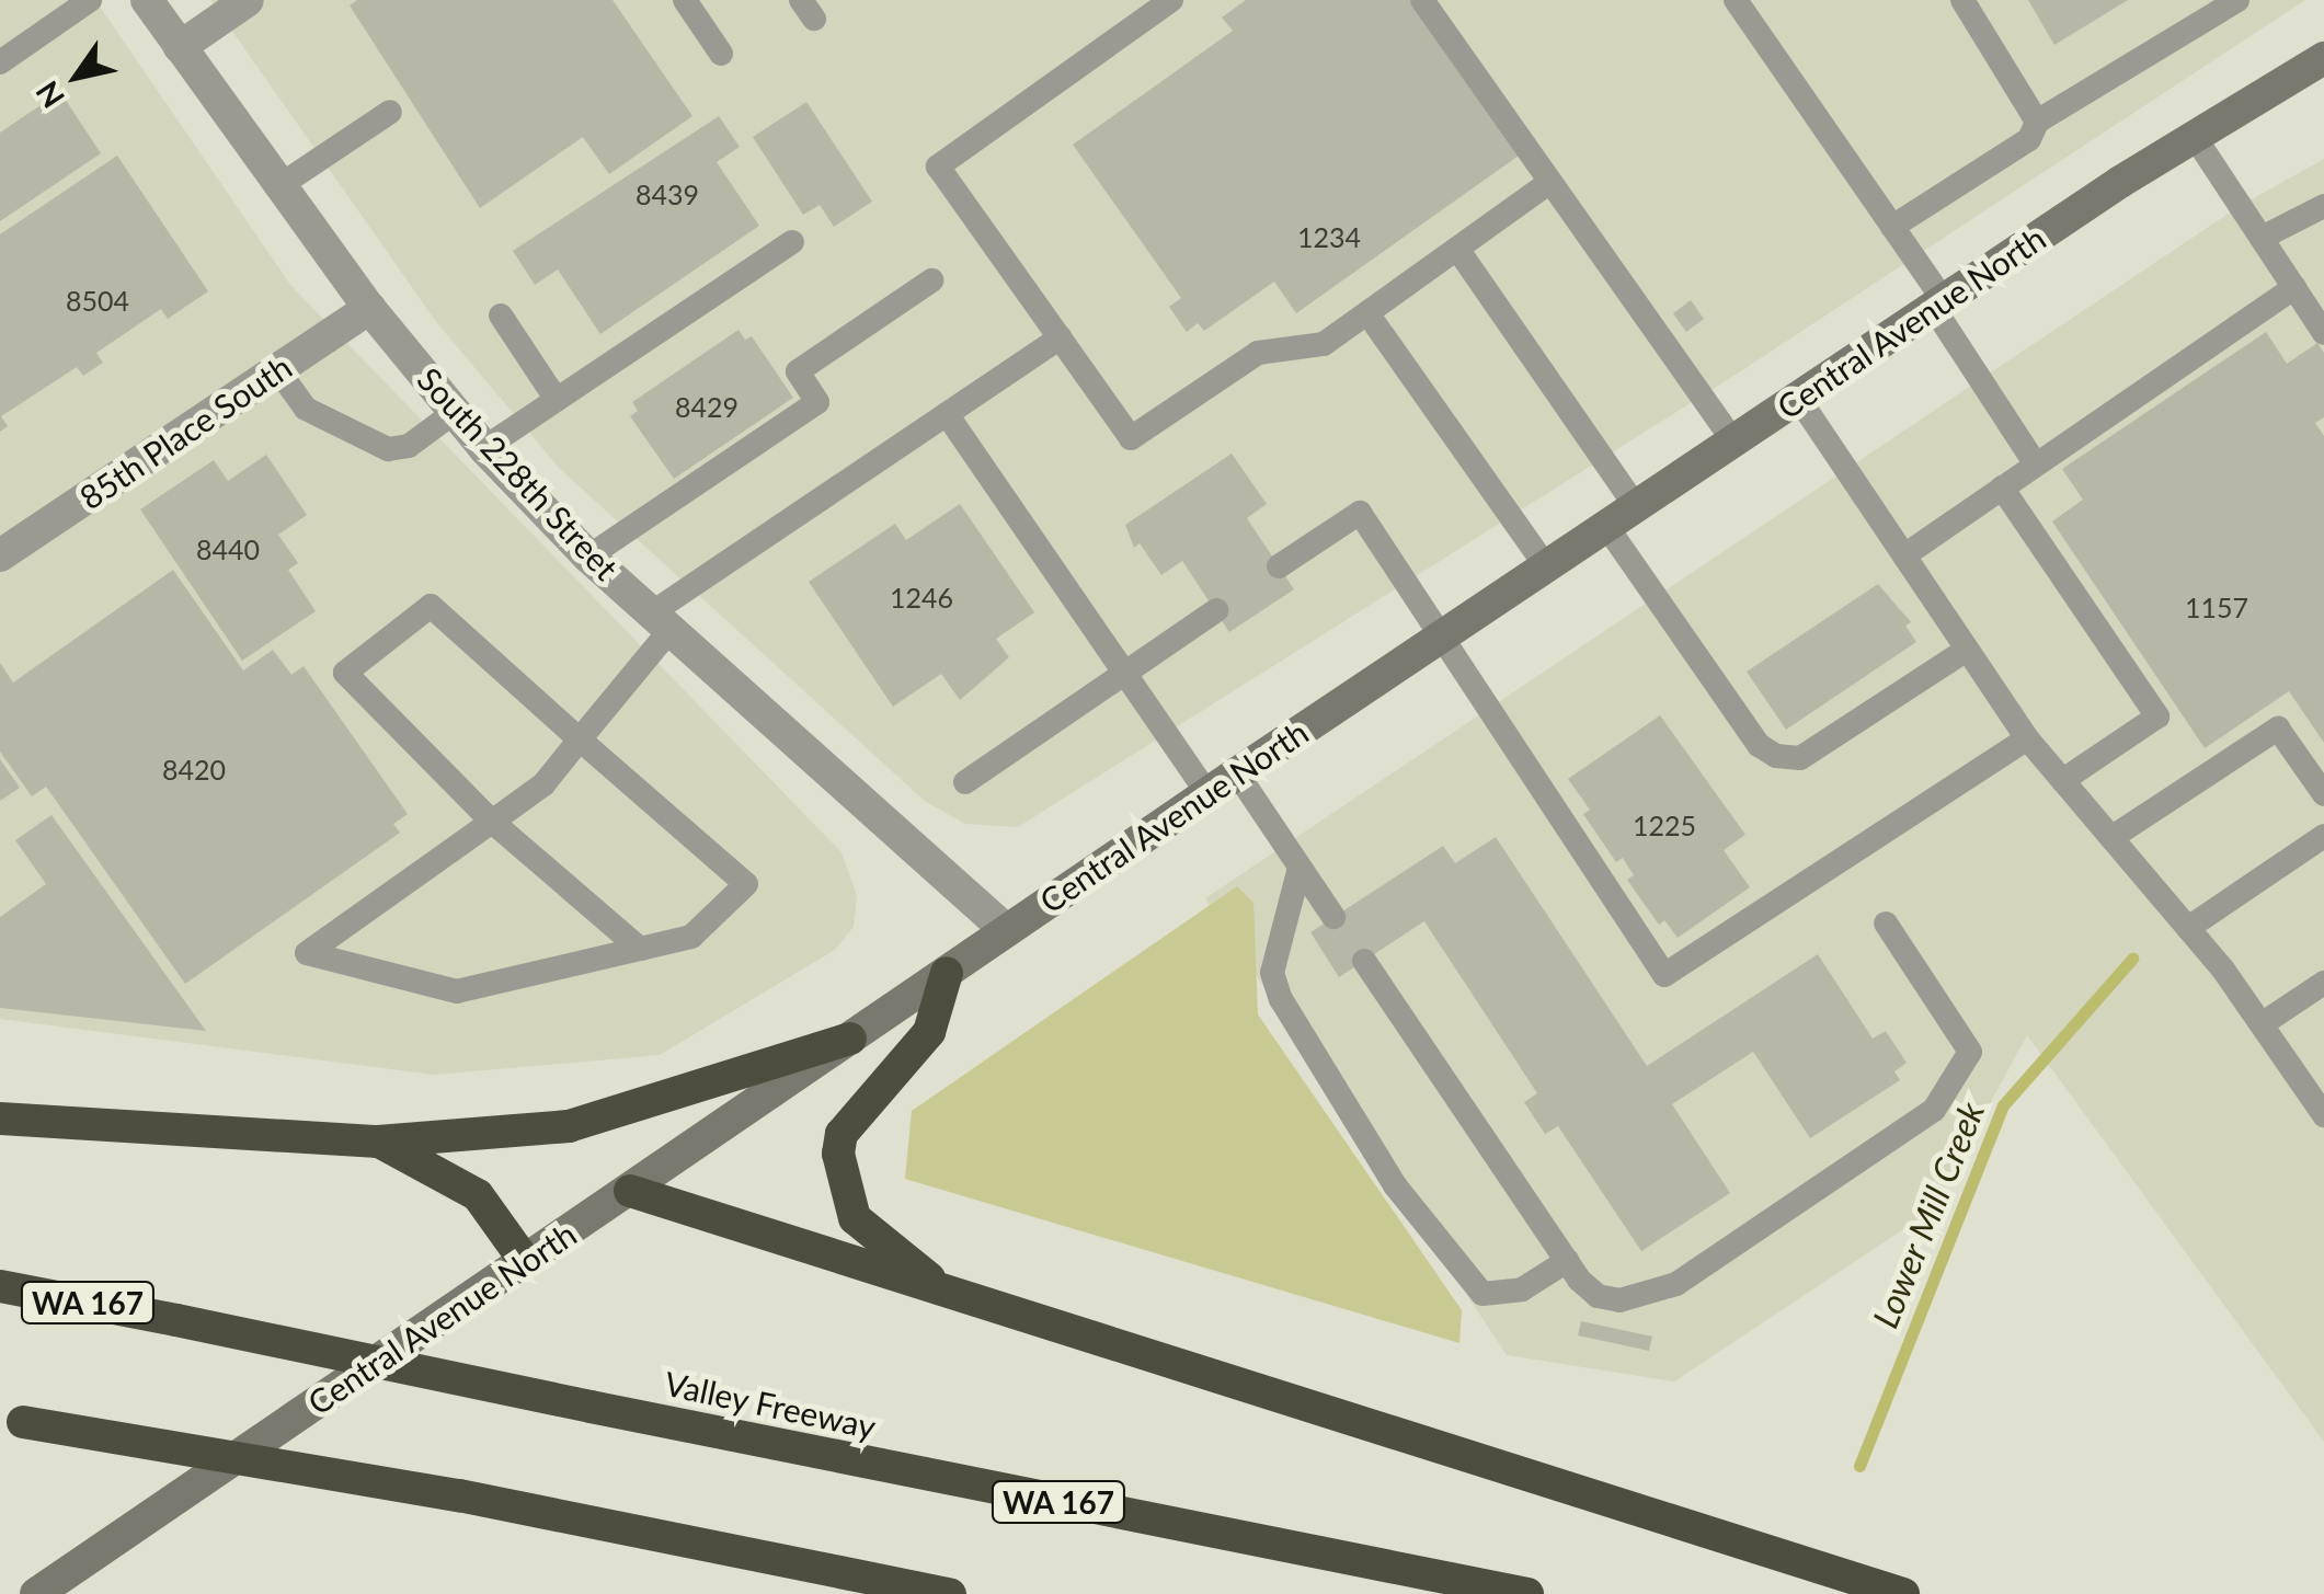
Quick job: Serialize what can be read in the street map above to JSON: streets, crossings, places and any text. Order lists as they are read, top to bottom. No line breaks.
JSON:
{"streets":{"highway":["WA 167","Valley Freeway"],"main road":["Central Avenue North"],"street":["85th Place South","South 228th Street"]},"crossings":[["Central Avenue North","South 228th Street"],["85th Place South","South 228th Street"]],"water":["Lower Mill Creek"],"house_numbers":["8439","1234","8504","8429","8440","1246","1157","8420","1225"],"north":"bottom left"}
